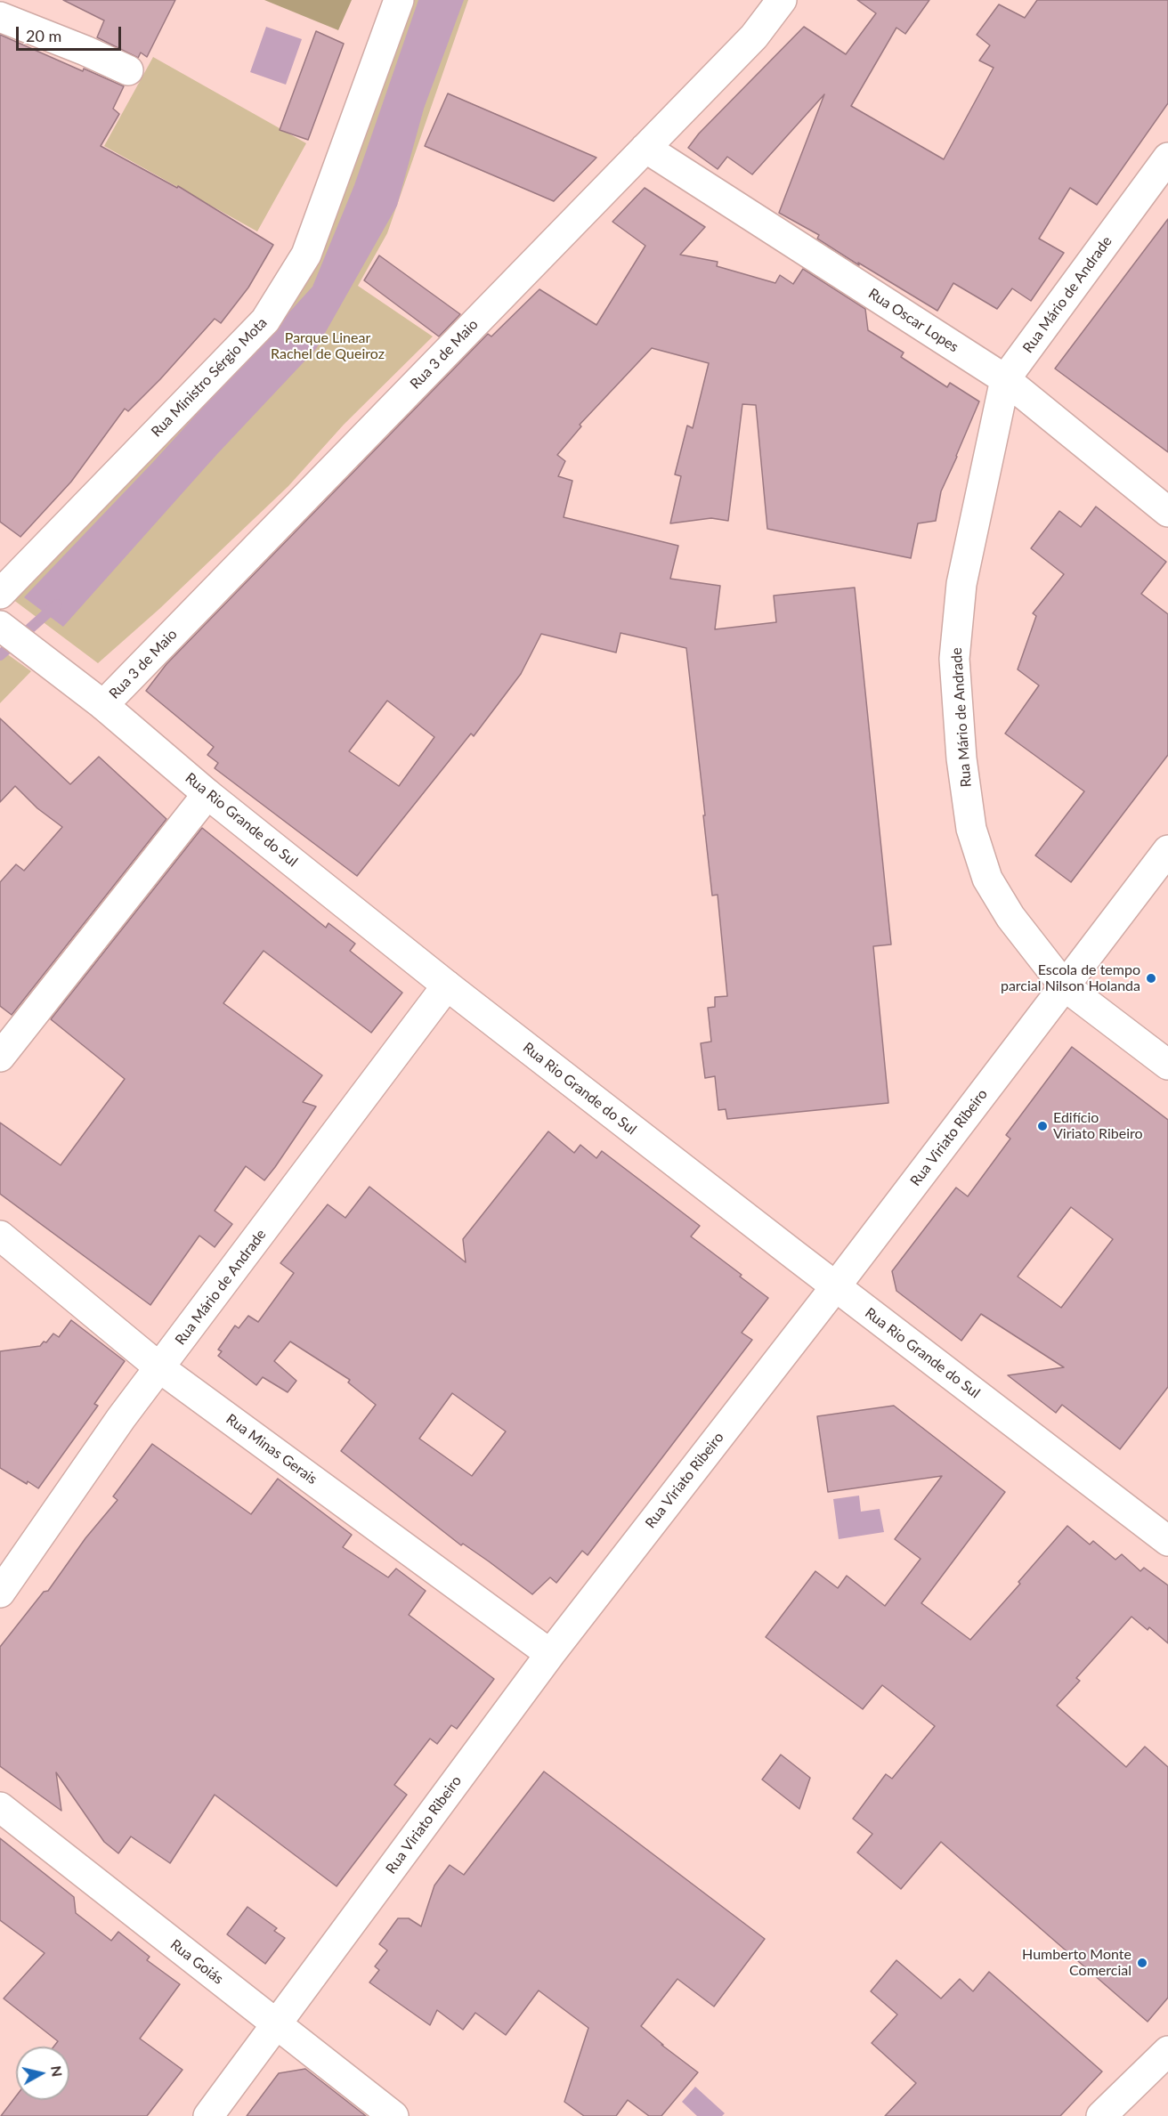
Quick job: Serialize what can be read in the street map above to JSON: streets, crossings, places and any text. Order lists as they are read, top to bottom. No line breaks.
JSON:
{"streets":{"street":["Rua Mário de Andrade","Rua Oscar Lopes","Rua 3 de Maio","Rua Ministro Sérgio Mota","Rua Rio Grande do Sul","Rua Viriato Ribeiro","Rua Minas Gerais","Rua Goiás"]},"crossings":[["Rua Mário de Andrade","Rua Oscar Lopes"],["Rua Mário de Andrade","Rua Rio Grande do Sul"],["Rua Mário de Andrade","Rua Viriato Ribeiro"],["Rua Mário de Andrade","Rua Minas Gerais"],["Rua Oscar Lopes","Rua 3 de Maio"],["Rua 3 de Maio","Rua Rio Grande do Sul"],["Rua Rio Grande do Sul","Rua Viriato Ribeiro"],["Rua Viriato Ribeiro","Rua Minas Gerais"],["Rua Viriato Ribeiro","Rua Goiás"]],"parks":["Parque Linear Rachel de Queiroz"],"places":["Escola de tempo parcial Nilson Holanda","Edifício Viriato Ribeiro","Humberto Monte Comercial"],"scale_bar":"20 m","north":"right"}
